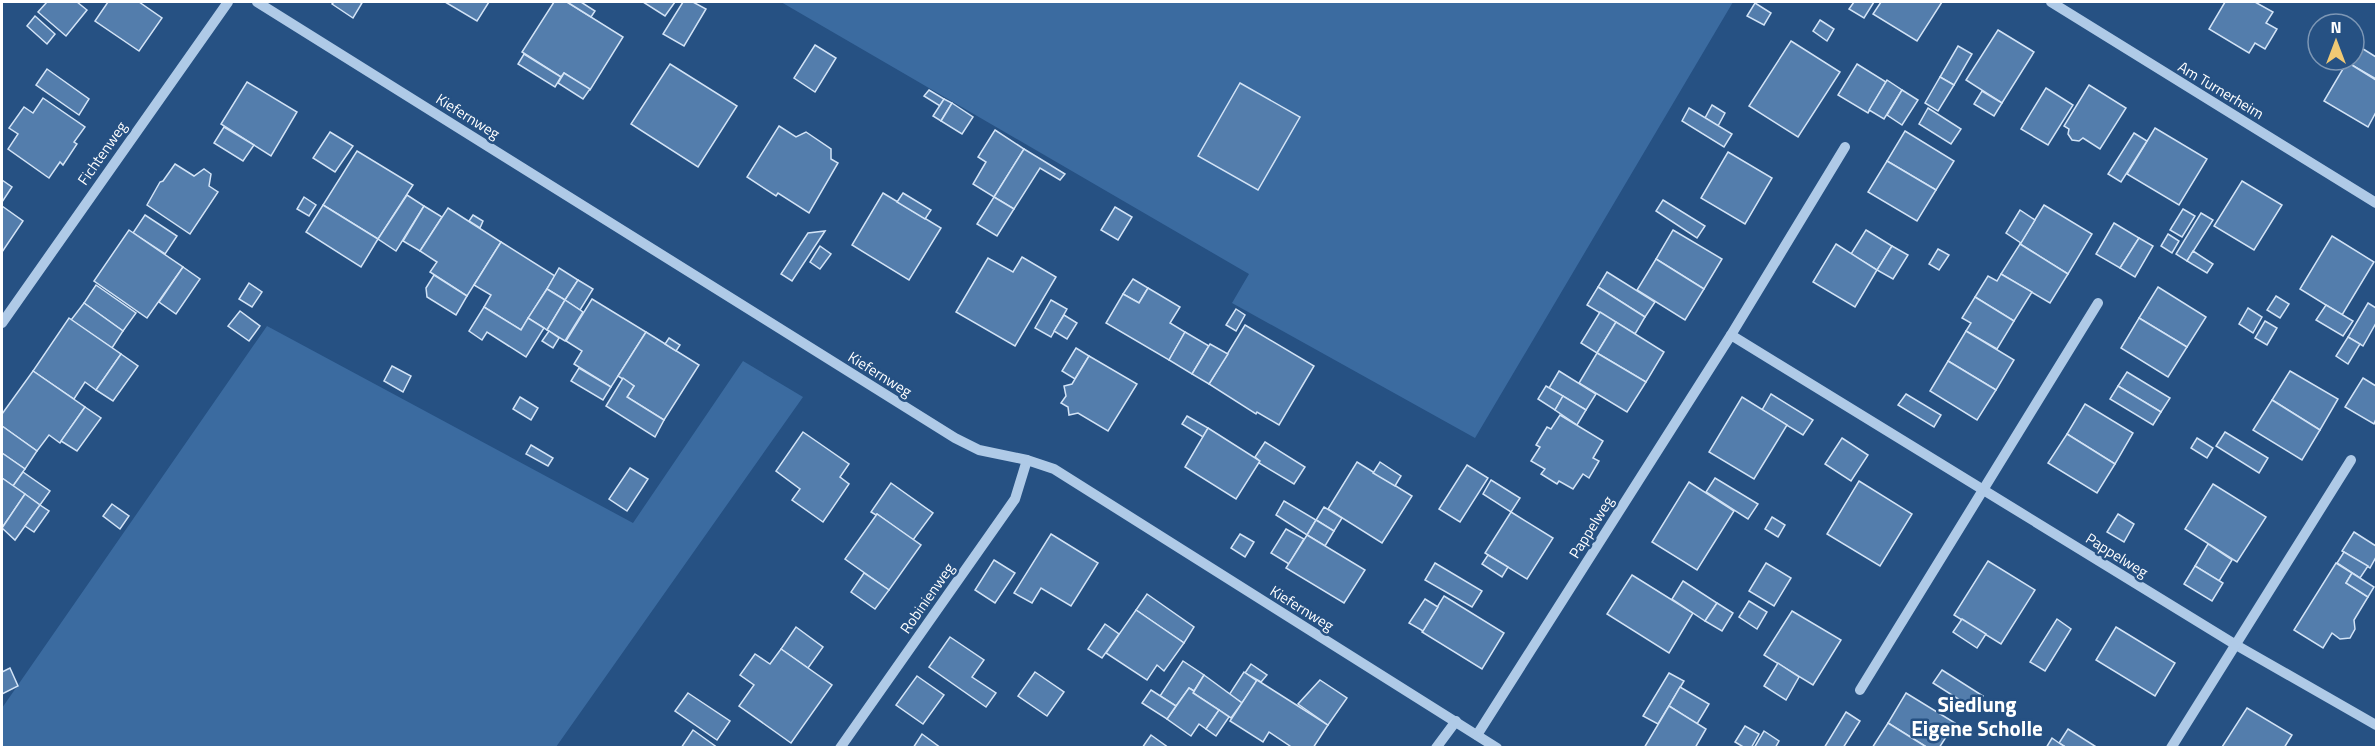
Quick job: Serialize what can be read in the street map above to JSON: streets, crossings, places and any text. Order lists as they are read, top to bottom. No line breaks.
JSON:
{"streets":{"street":["Am Turnerheim","Kiefernweg","Fichtenweg","Pappelweg","Robinienweg"]},"crossings":[["Kiefernweg","Pappelweg"],["Kiefernweg","Robinienweg"]],"districts":["Siedlung Eigene Scholle"],"north":"top"}
